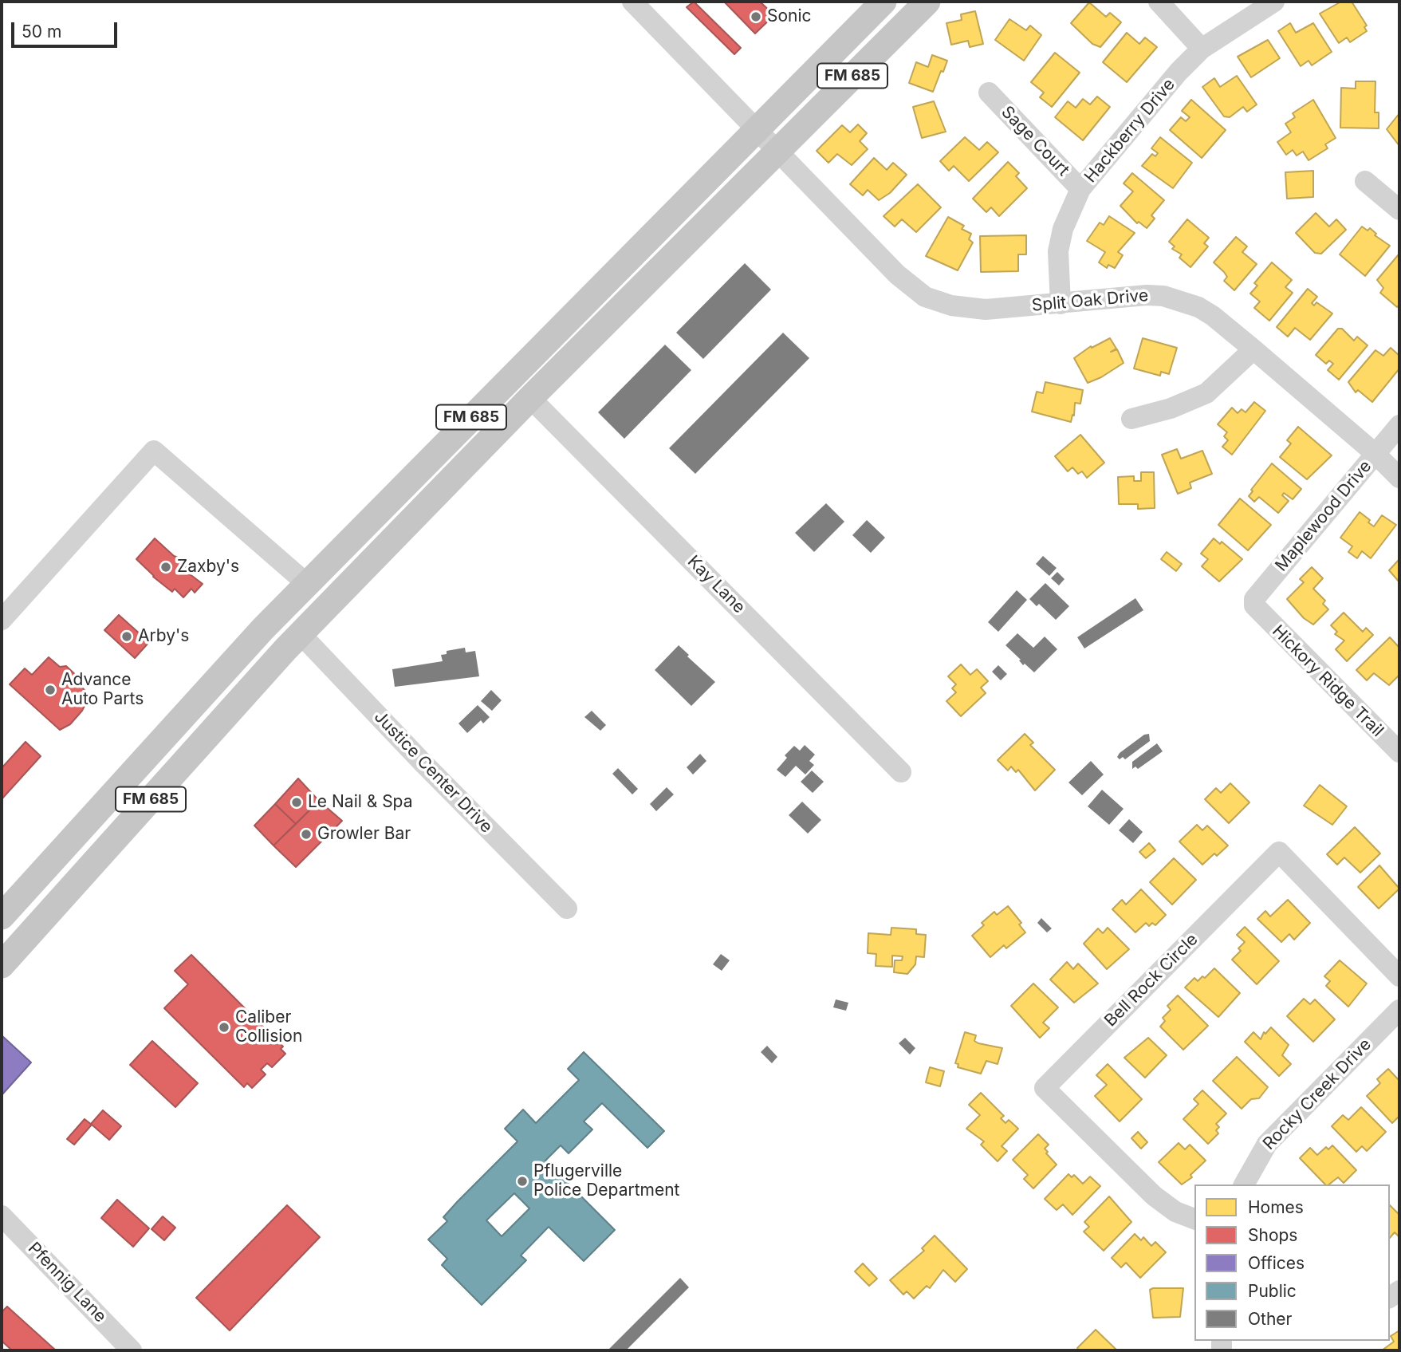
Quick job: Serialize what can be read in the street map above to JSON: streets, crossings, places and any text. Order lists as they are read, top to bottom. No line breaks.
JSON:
{"streets":{"main road":["FM 685"],"street":["Hackberry Drive","Sage Court","Split Oak Drive","Maplewood Drive","Kay Lane","Hickory Ridge Trail","Justice Center Drive","Bell Rock Circle","Rocky Creek Drive","Pfennig Lane"]},"crossings":[["FM 685","Split Oak Drive"],["FM 685","Kay Lane"],["FM 685","Justice Center Drive"],["Hackberry Drive","Sage Court"],["Hackberry Drive","Split Oak Drive"],["Split Oak Drive","Maplewood Drive"],["Maplewood Drive","Hickory Ridge Trail"]],"places":["Sonic","Zaxby's","Arby's","Advance Auto Parts","Le Nail & Spa","Growler Bar","Caliber Collision","Pflugerville Police Department"],"legend":["Homes","Shops","Offices","Public","Other"],"scale_bar":"50 m"}
